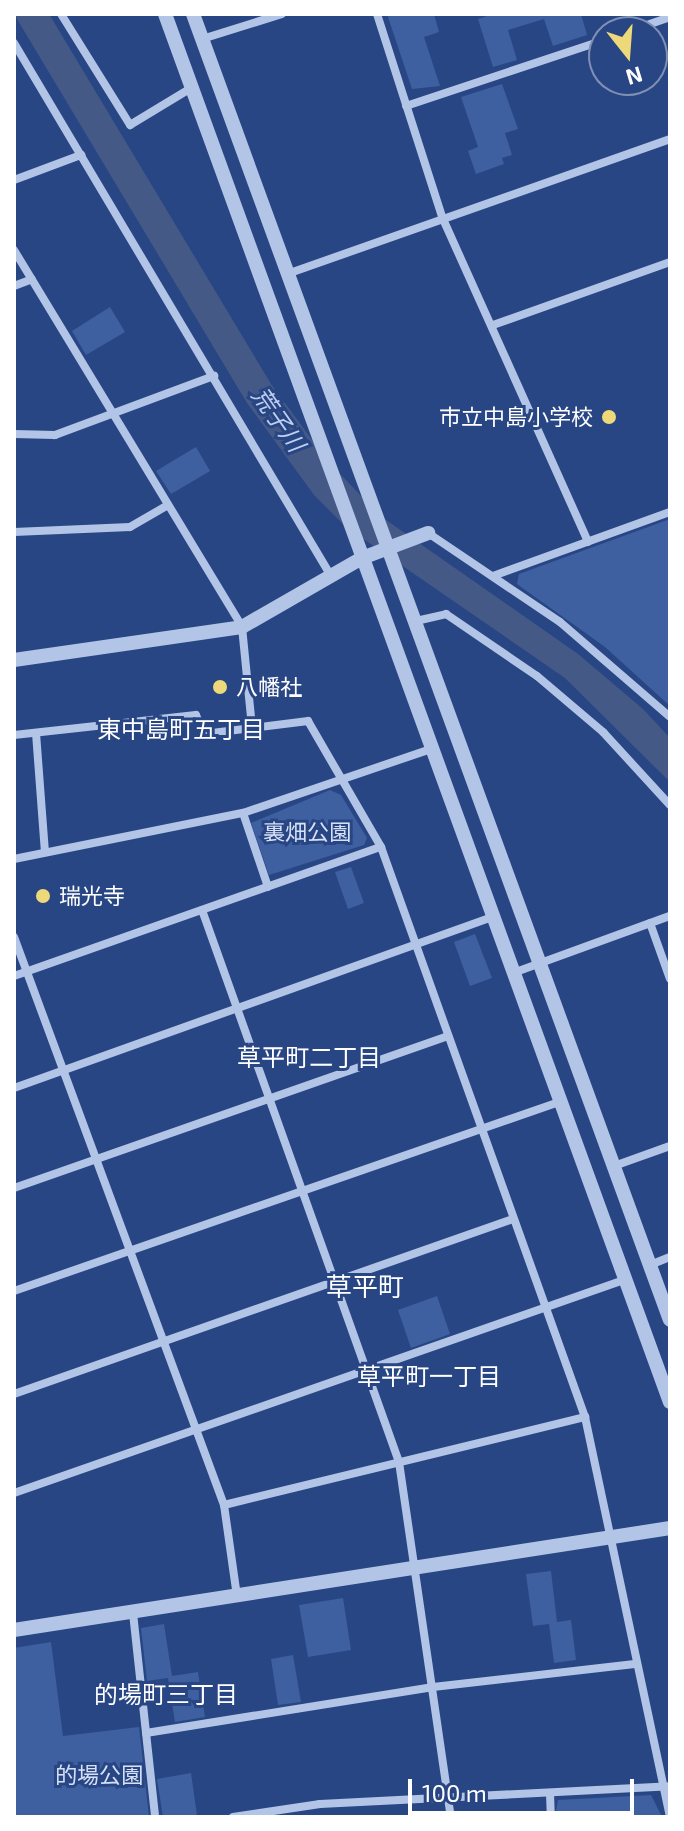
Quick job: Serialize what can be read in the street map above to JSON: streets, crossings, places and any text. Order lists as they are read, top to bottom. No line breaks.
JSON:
{"districts":["東中島町五丁目","草平町二丁目","草平町","草平町一丁目","的場町三丁目"],"water":["荒子川"],"parks":["裏畑公園","的場公園"],"places":["市立中島小学校","八幡社","瑞光寺"],"scale_bar":"100 m","north":"bottom"}
